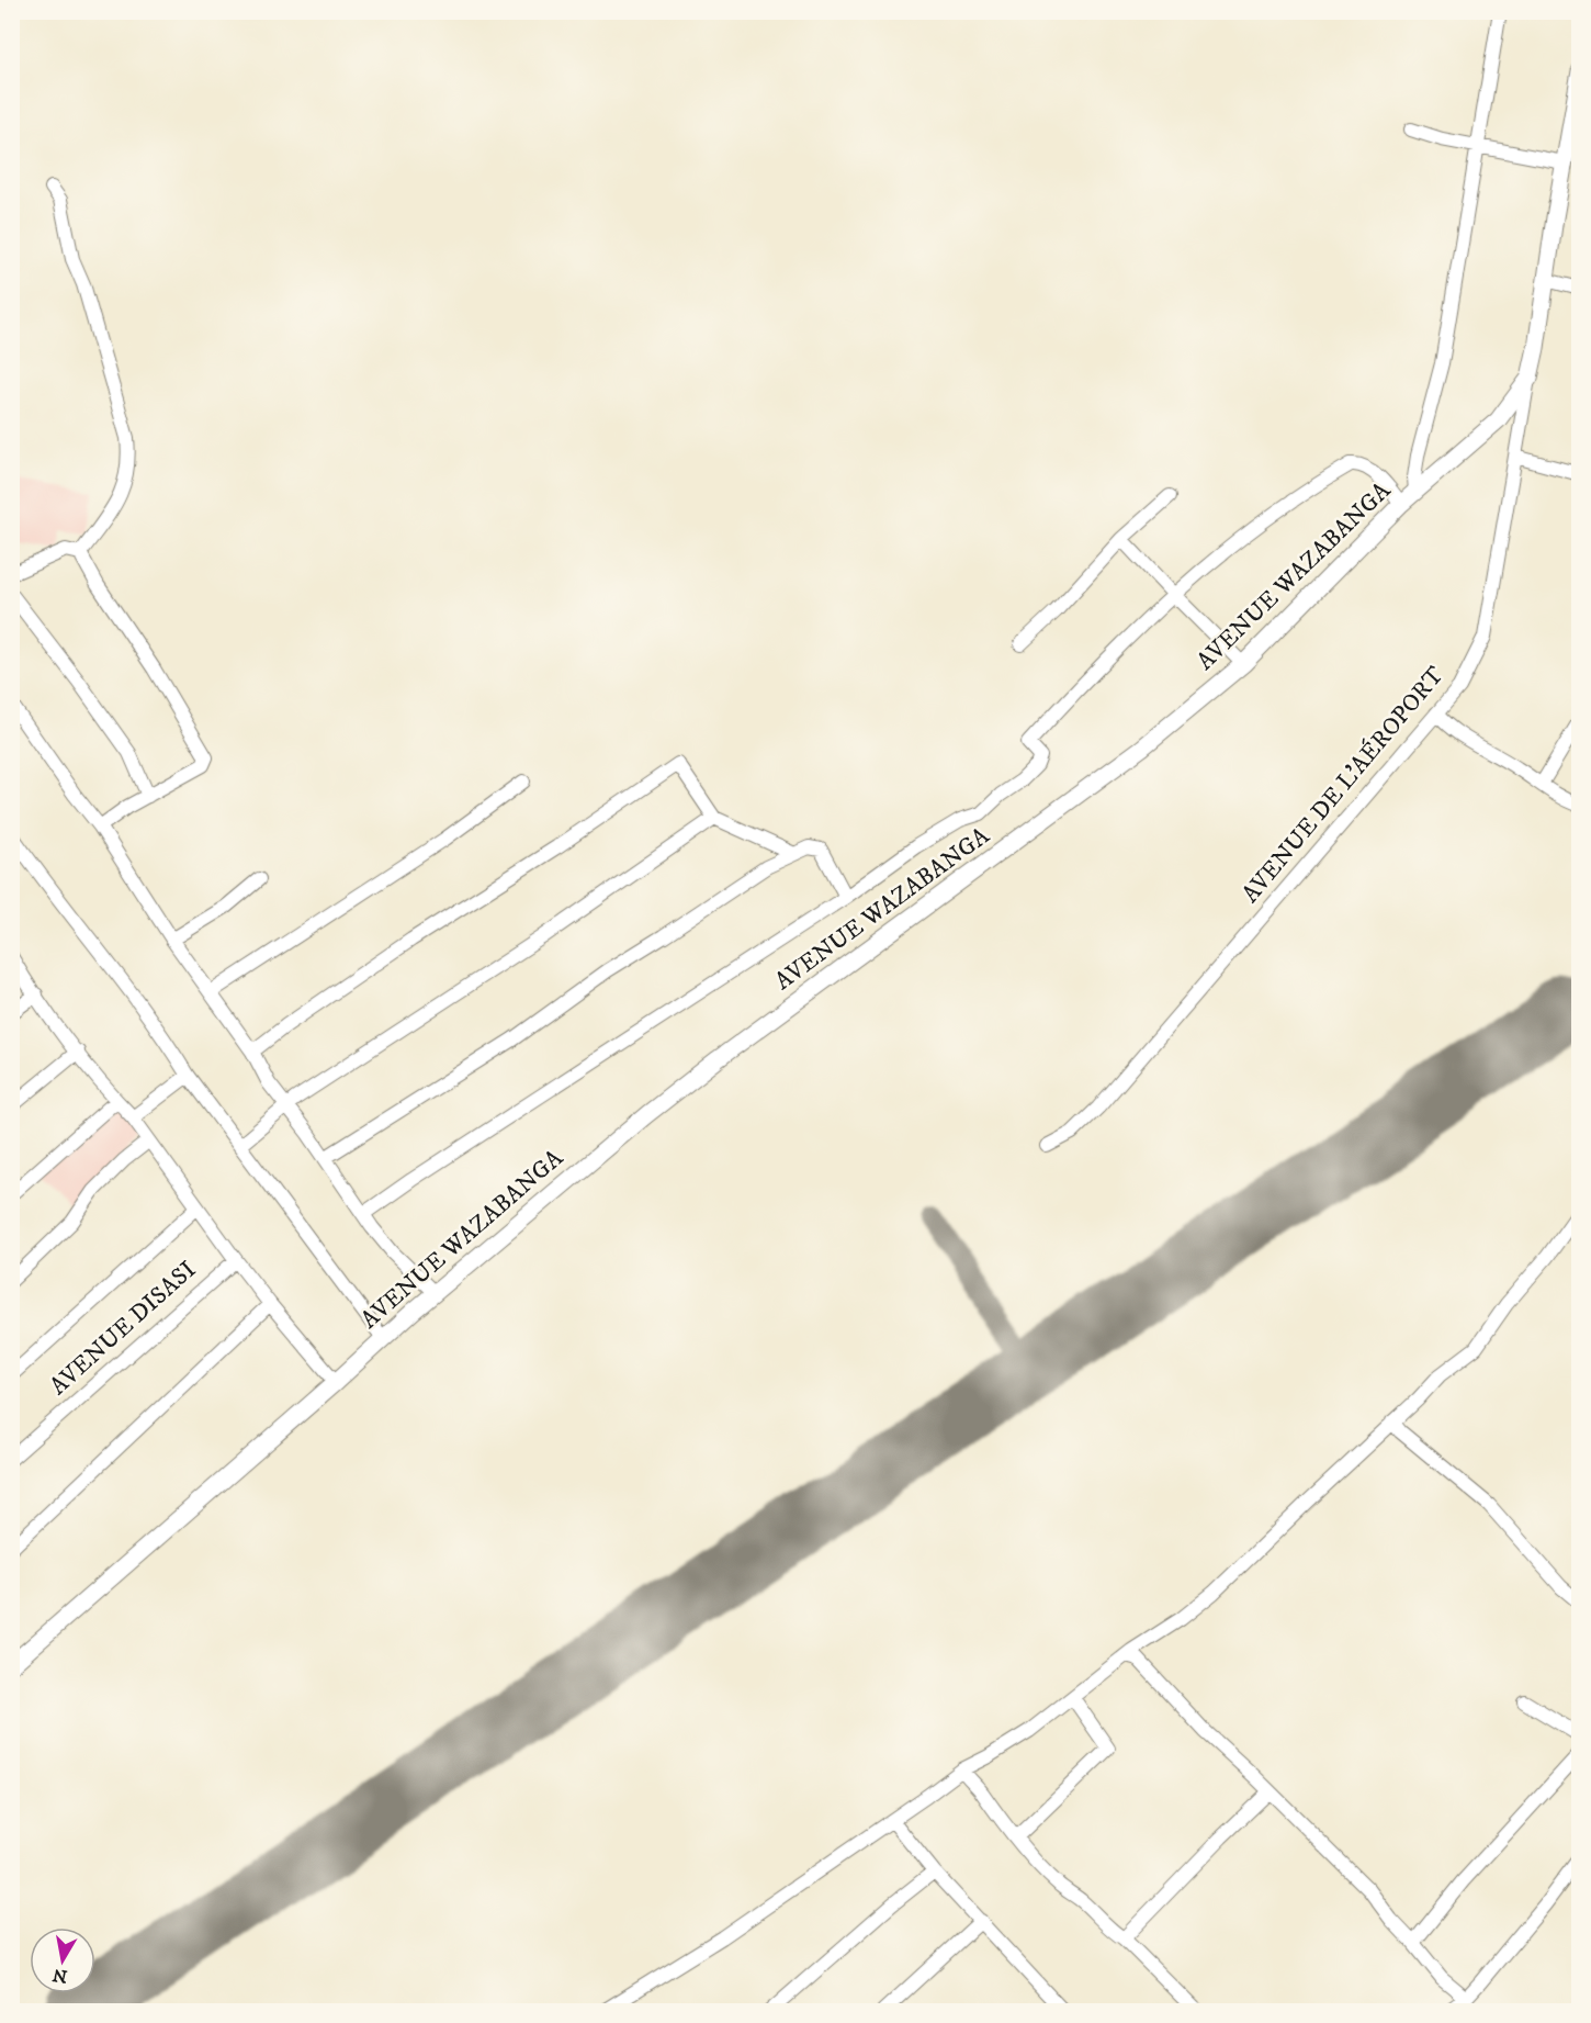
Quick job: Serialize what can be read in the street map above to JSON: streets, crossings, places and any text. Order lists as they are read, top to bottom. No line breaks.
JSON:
{"streets":{"main road":["AVENUE WAZABANGA"],"street":["AVENUE DE L'AÉROPORT","AVENUE DISASI"]},"crossings":[["AVENUE WAZABANGA","AVENUE DE L'AÉROPORT"]],"north":"bottom"}
